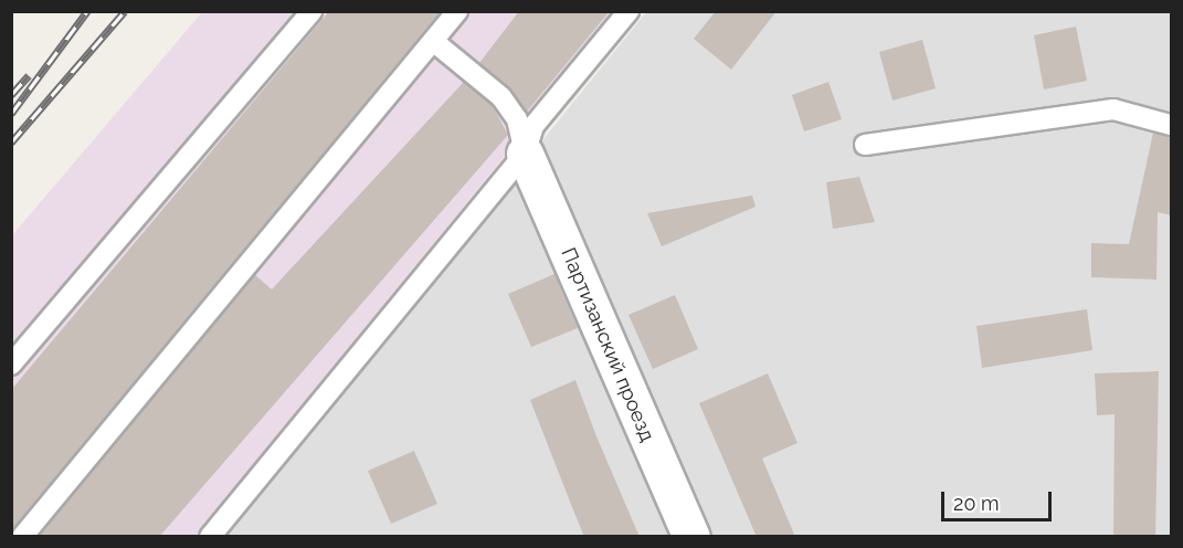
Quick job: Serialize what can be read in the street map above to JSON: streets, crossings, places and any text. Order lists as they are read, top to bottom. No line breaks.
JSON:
{"streets":{"street":["Партизанский проезд"]},"scale_bar":"20 m"}
